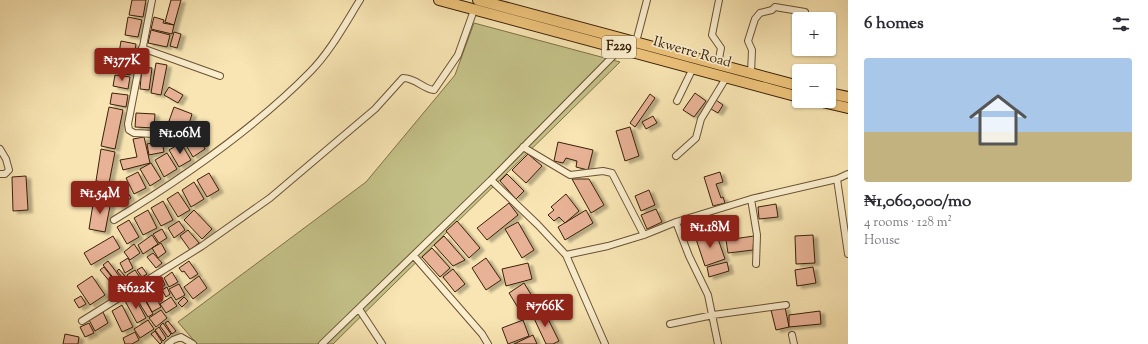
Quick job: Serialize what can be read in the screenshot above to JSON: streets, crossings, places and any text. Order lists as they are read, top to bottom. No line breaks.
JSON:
{"streets":{"main road":["F229","Ikwerre Road"]},"page":{"heading":"6 homes","map_buttons":["+","−"],"price":["₦377K","₦1.06M","₦1.54M","₦1.18M","₦622K","₦766K"],"list":[{"name":"₦1,060,000/mo","note":"4 rooms · 128 m² · House"}]}}
